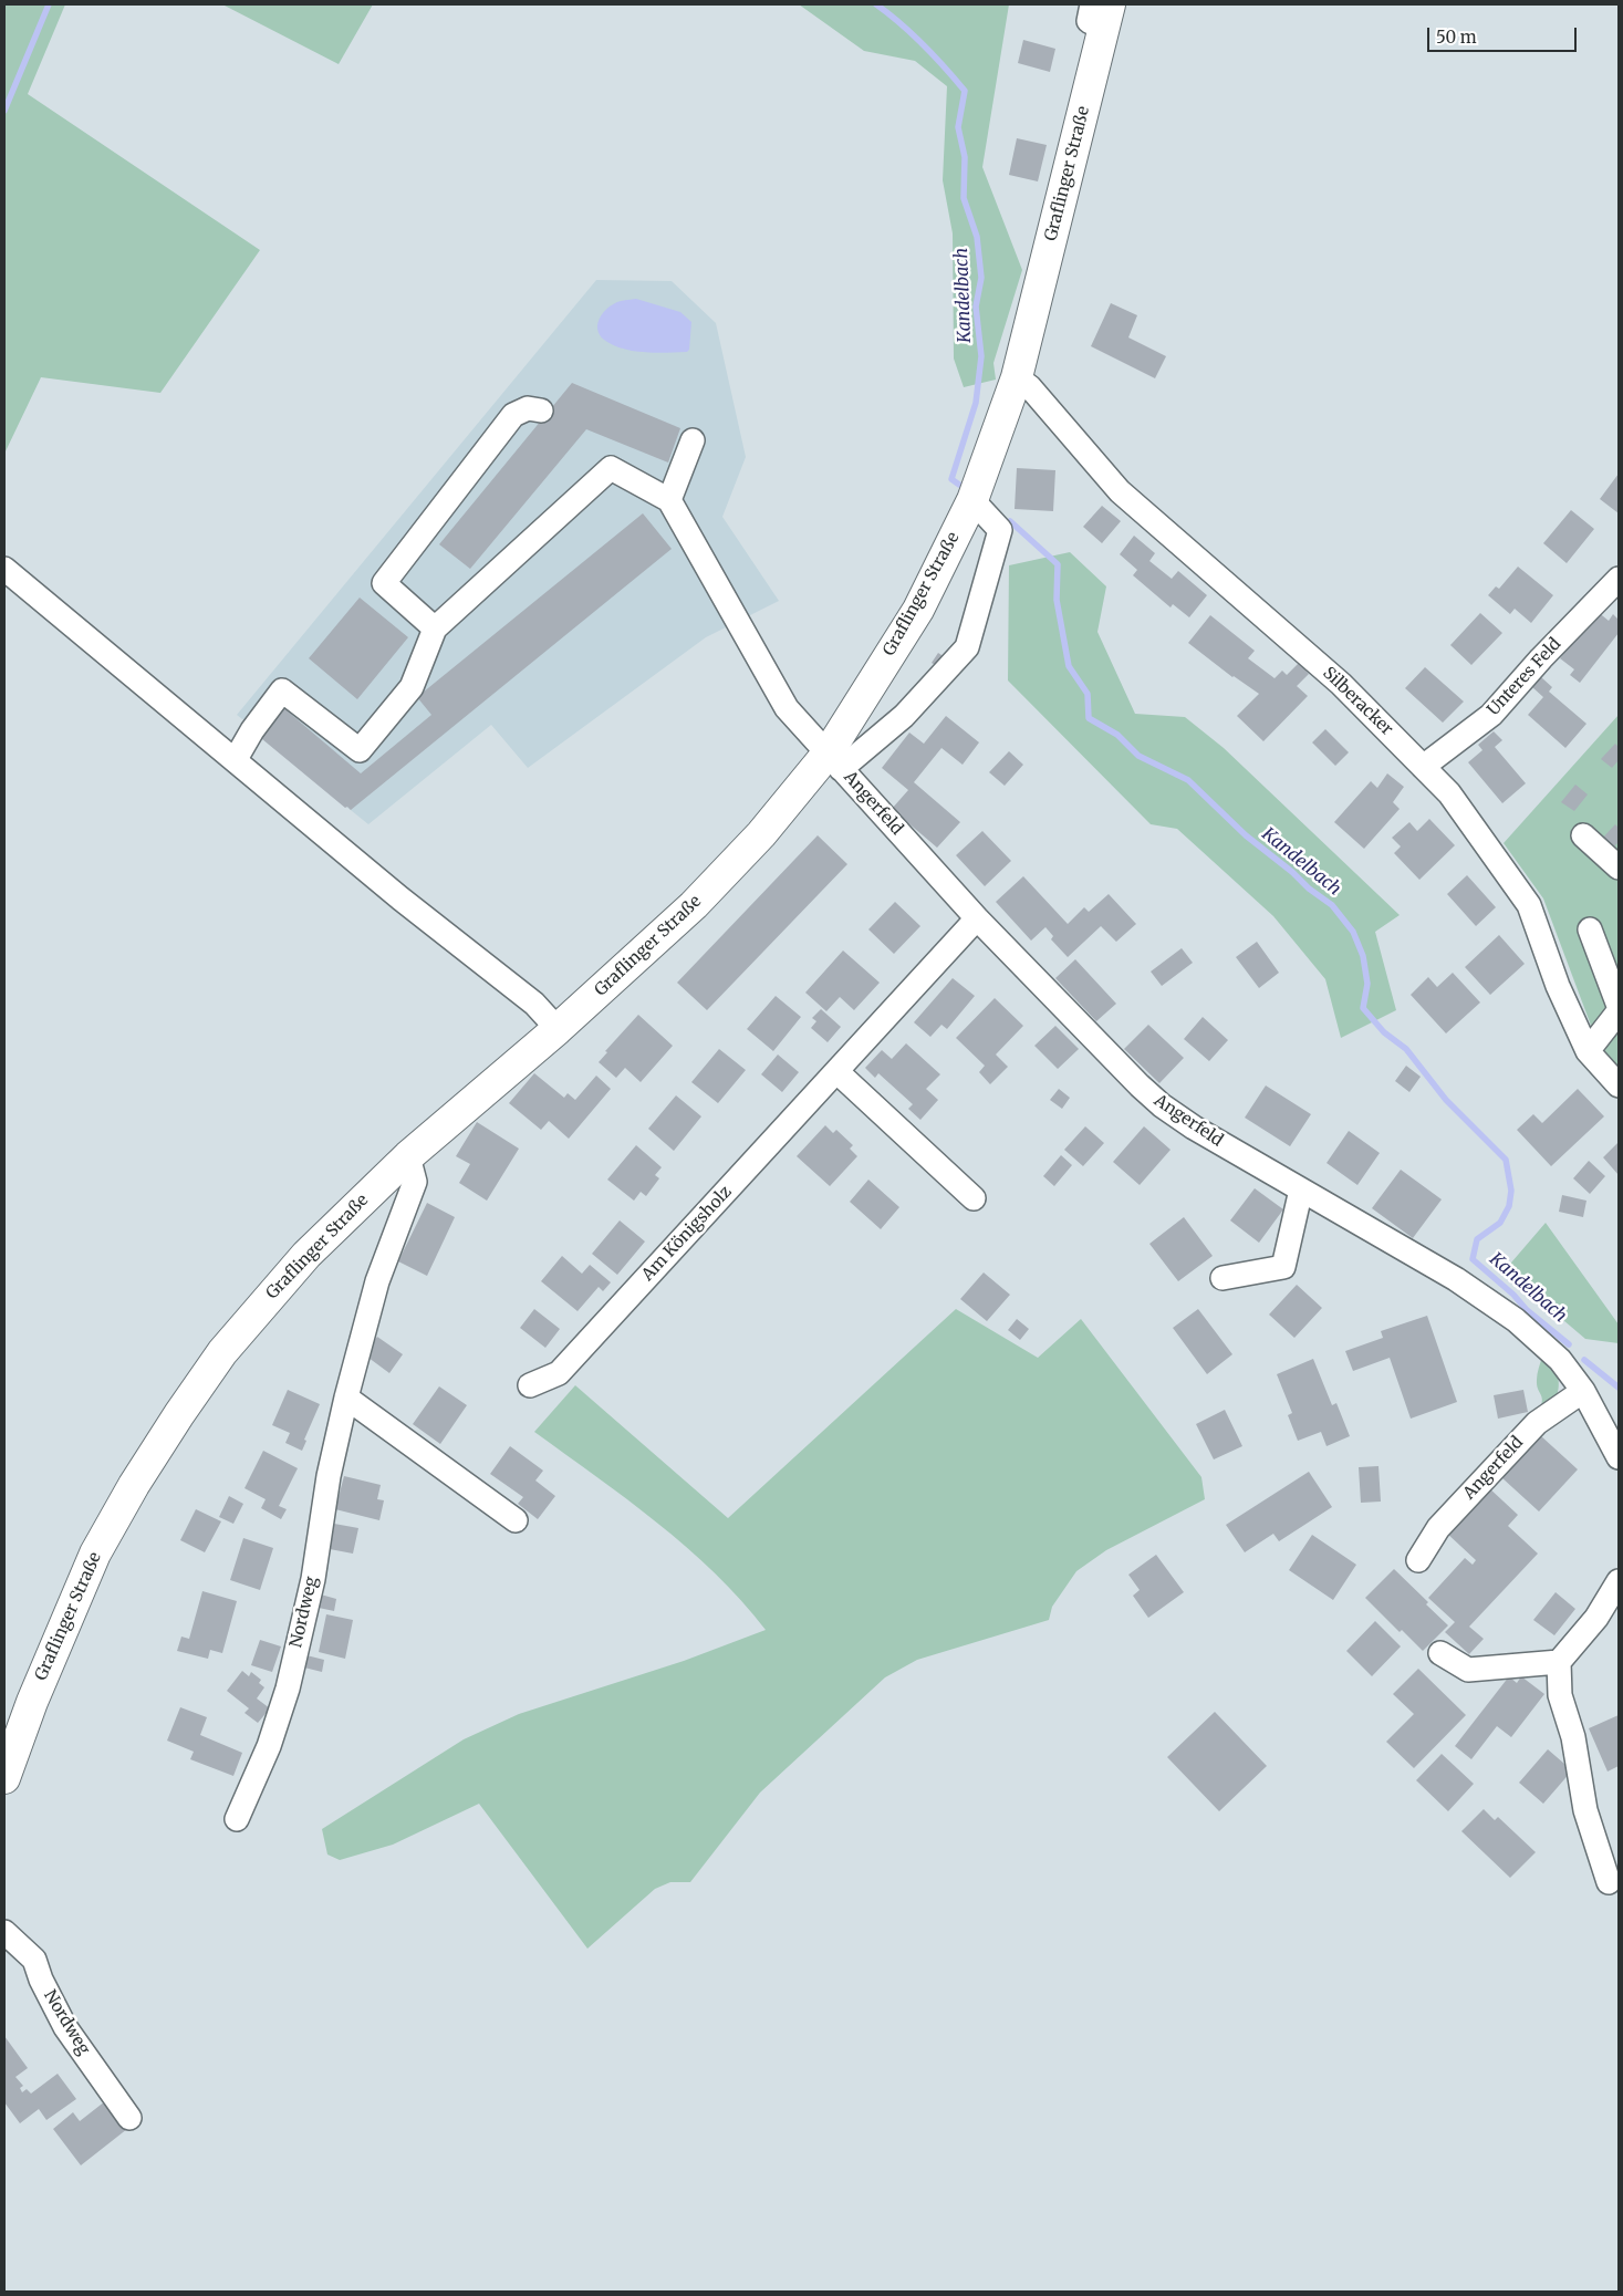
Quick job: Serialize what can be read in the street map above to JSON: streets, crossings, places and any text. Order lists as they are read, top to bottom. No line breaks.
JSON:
{"streets":{"main road":["Graflinger Straße"],"street":["Unteres Feld","Silberacker","Angerfeld","Am Königsholz","Nordweg"]},"crossings":[["Graflinger Straße","Silberacker"],["Graflinger Straße","Angerfeld"],["Graflinger Straße","Nordweg"],["Unteres Feld","Silberacker"],["Angerfeld","Am Königsholz"]],"water":["Kandelbach"],"scale_bar":"50 m"}
